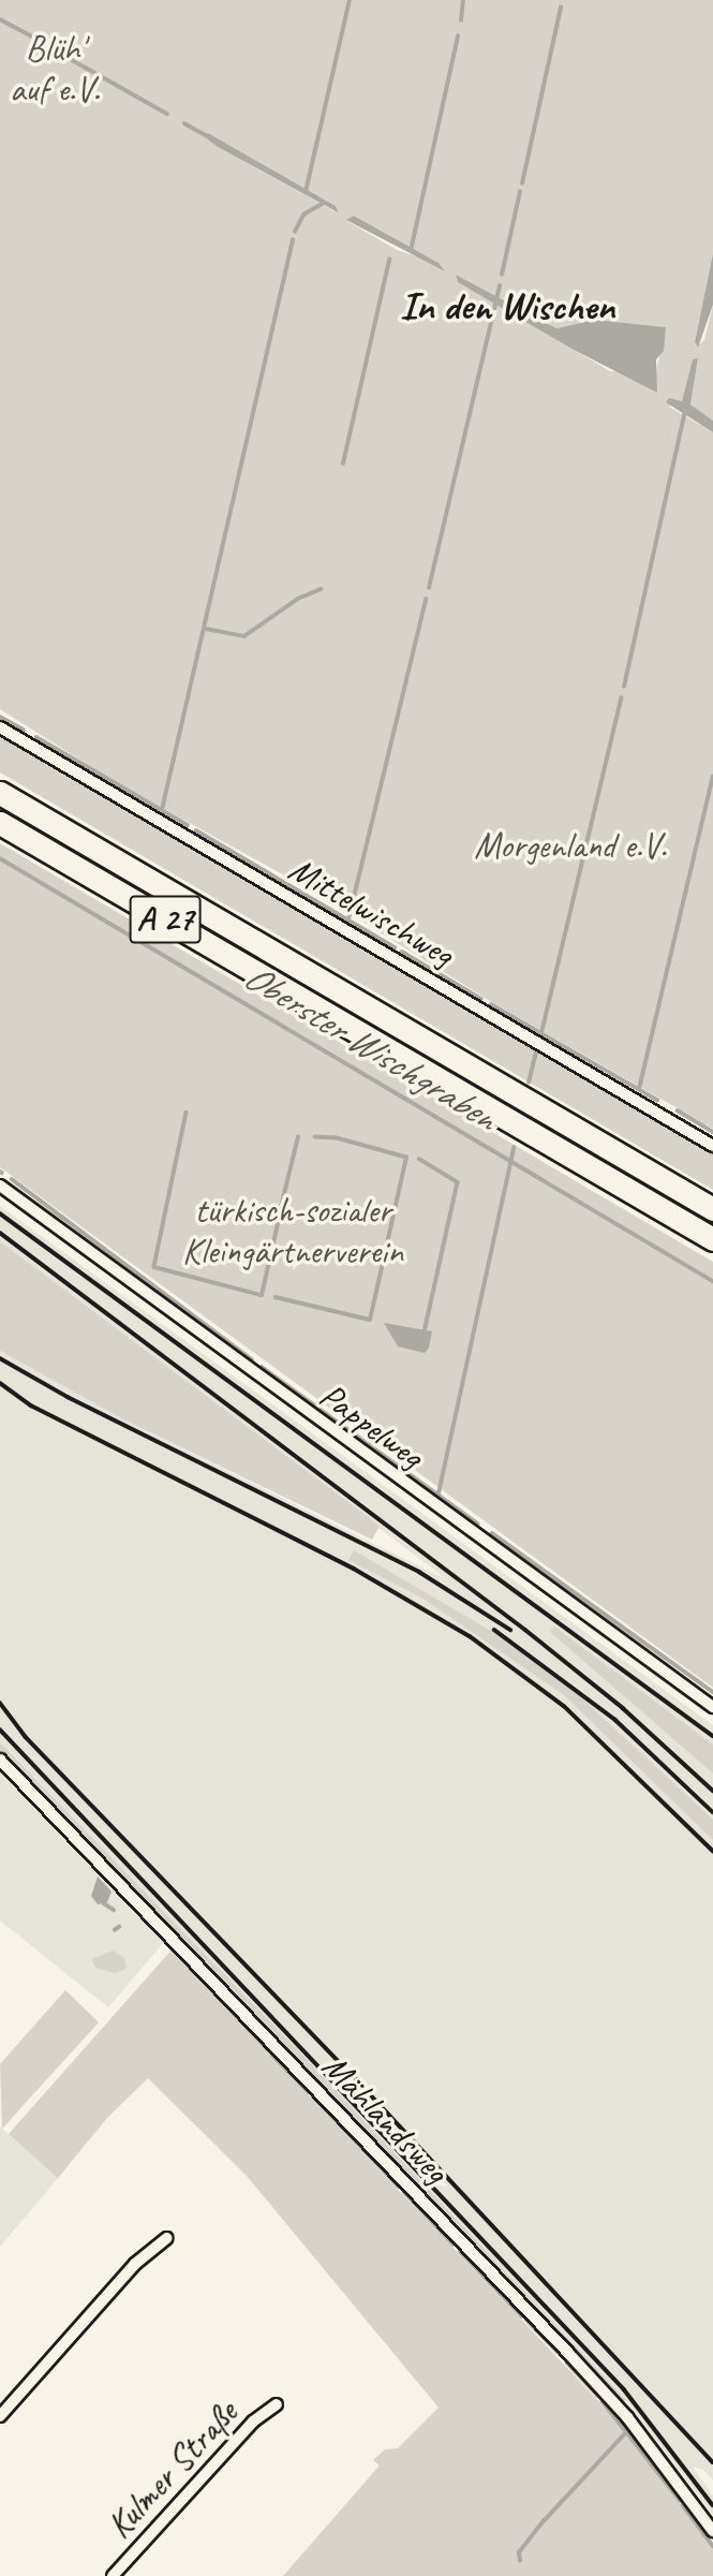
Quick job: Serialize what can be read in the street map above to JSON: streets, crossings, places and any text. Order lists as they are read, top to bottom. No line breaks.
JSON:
{"streets":{"highway":["A 27"],"street":["Mittelwischweg","Pappelweg","Mählandsweg","Kulmer Straße"]},"districts":["In den Wischen"],"water":["Oberster Wischgraben"],"parks":["Blüh' auf e.V.","Morgenland e.V.","türkisch-sozialer Kleingärtnerverein"]}
